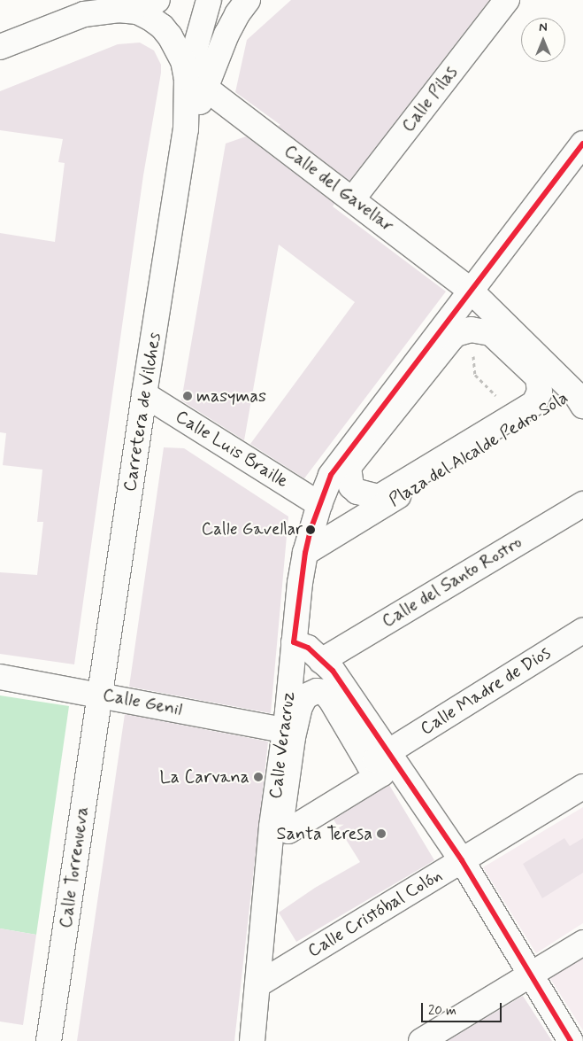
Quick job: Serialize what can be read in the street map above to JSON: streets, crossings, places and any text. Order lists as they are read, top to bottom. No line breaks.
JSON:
{"streets":{"street":["Calle Pilas","Calle del Gavellar","Carretera de Vilches","Calle Luis Braille","Plaza del Alcalde Pedro Sola","Calle del Santo Rostro","Calle Madre de Dios","Calle Genil","Calle Veracruz","Calle Torrenueva","Calle Cristóbal Colón"]},"crossings":[["Calle Pilas","Calle del Gavellar"],["Calle del Gavellar","Carretera de Vilches"],["Calle del Gavellar","Plaza del Alcalde Pedro Sola"],["Carretera de Vilches","Calle Luis Braille"],["Carretera de Vilches","Calle Genil"],["Carretera de Vilches","Calle Torrenueva"],["Calle Luis Braille","Calle Veracruz"],["Plaza del Alcalde Pedro Sola","Calle Veracruz"],["Calle Madre de Dios","Calle Veracruz"],["Calle Genil","Calle Veracruz"],["Calle Genil","Calle Torrenueva"],["Calle Veracruz","Calle Cristóbal Colón"]],"places":["masymas","Calle Gavellar","La Carvana","Santa Teresa"],"scale_bar":"20 m","north":"top"}
